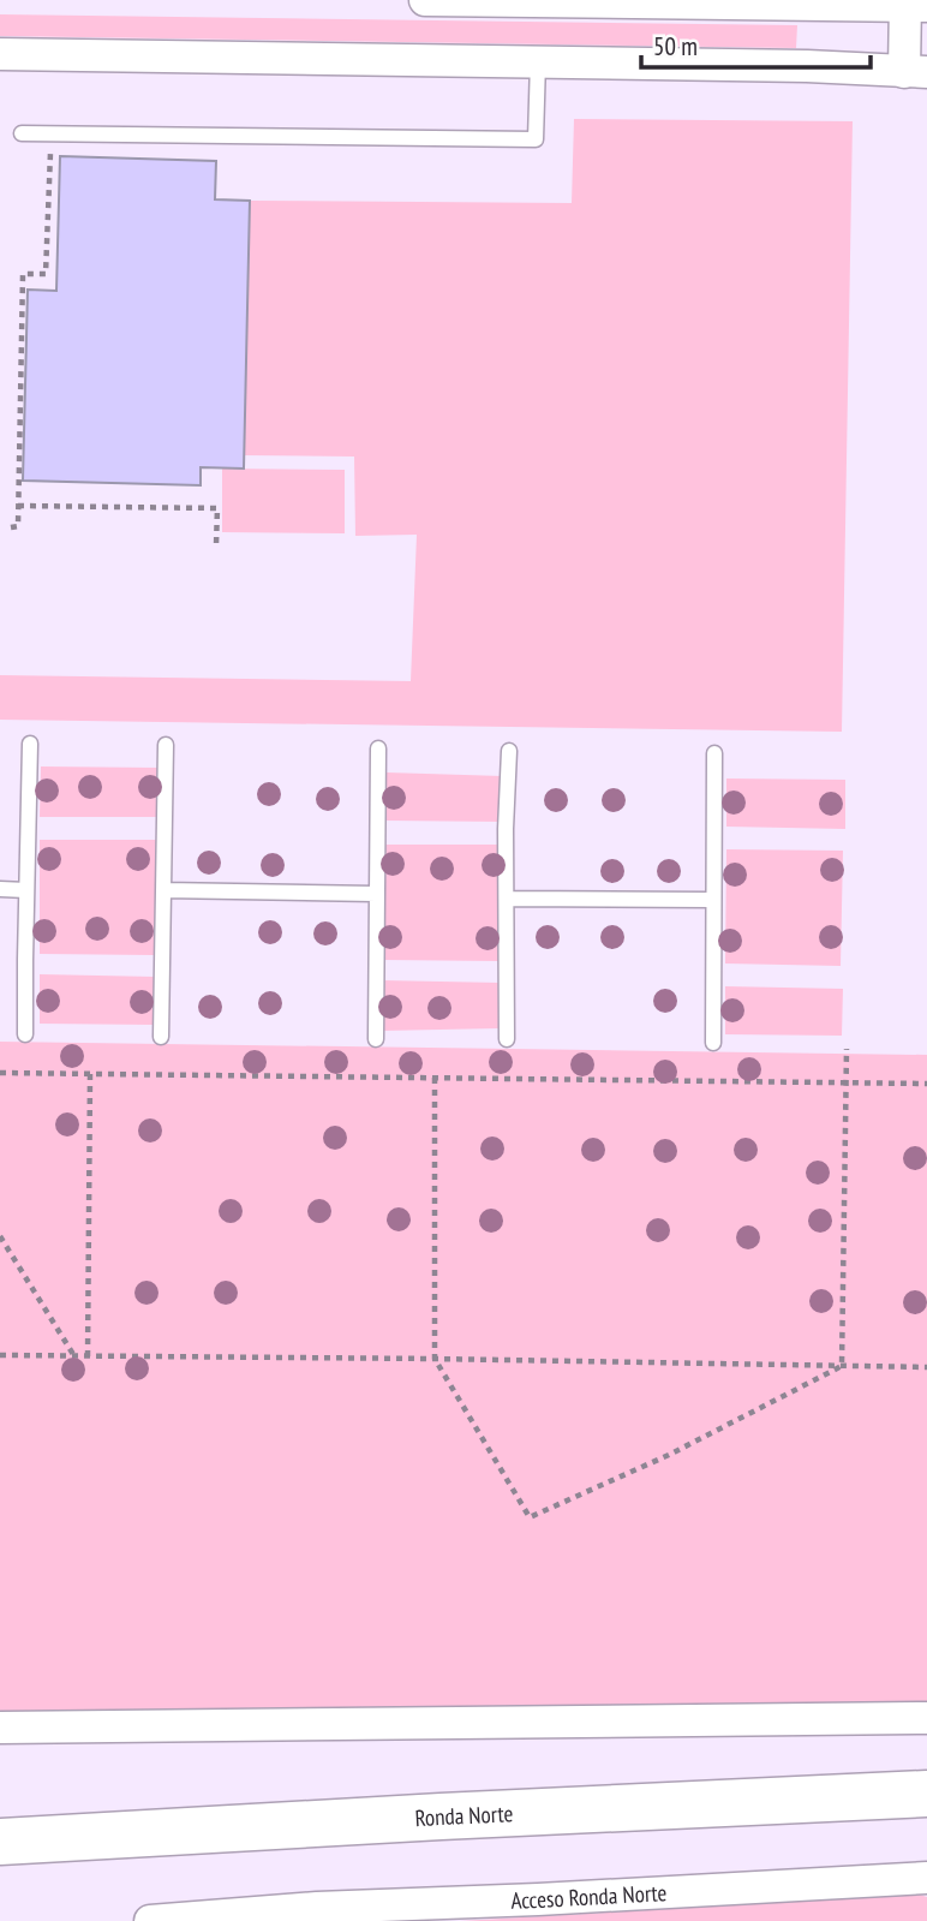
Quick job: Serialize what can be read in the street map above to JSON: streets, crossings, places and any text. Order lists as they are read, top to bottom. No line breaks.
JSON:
{"streets":{"highway":["Ronda Norte"],"street":["Acceso Ronda Norte"]},"scale_bar":"50 m"}
